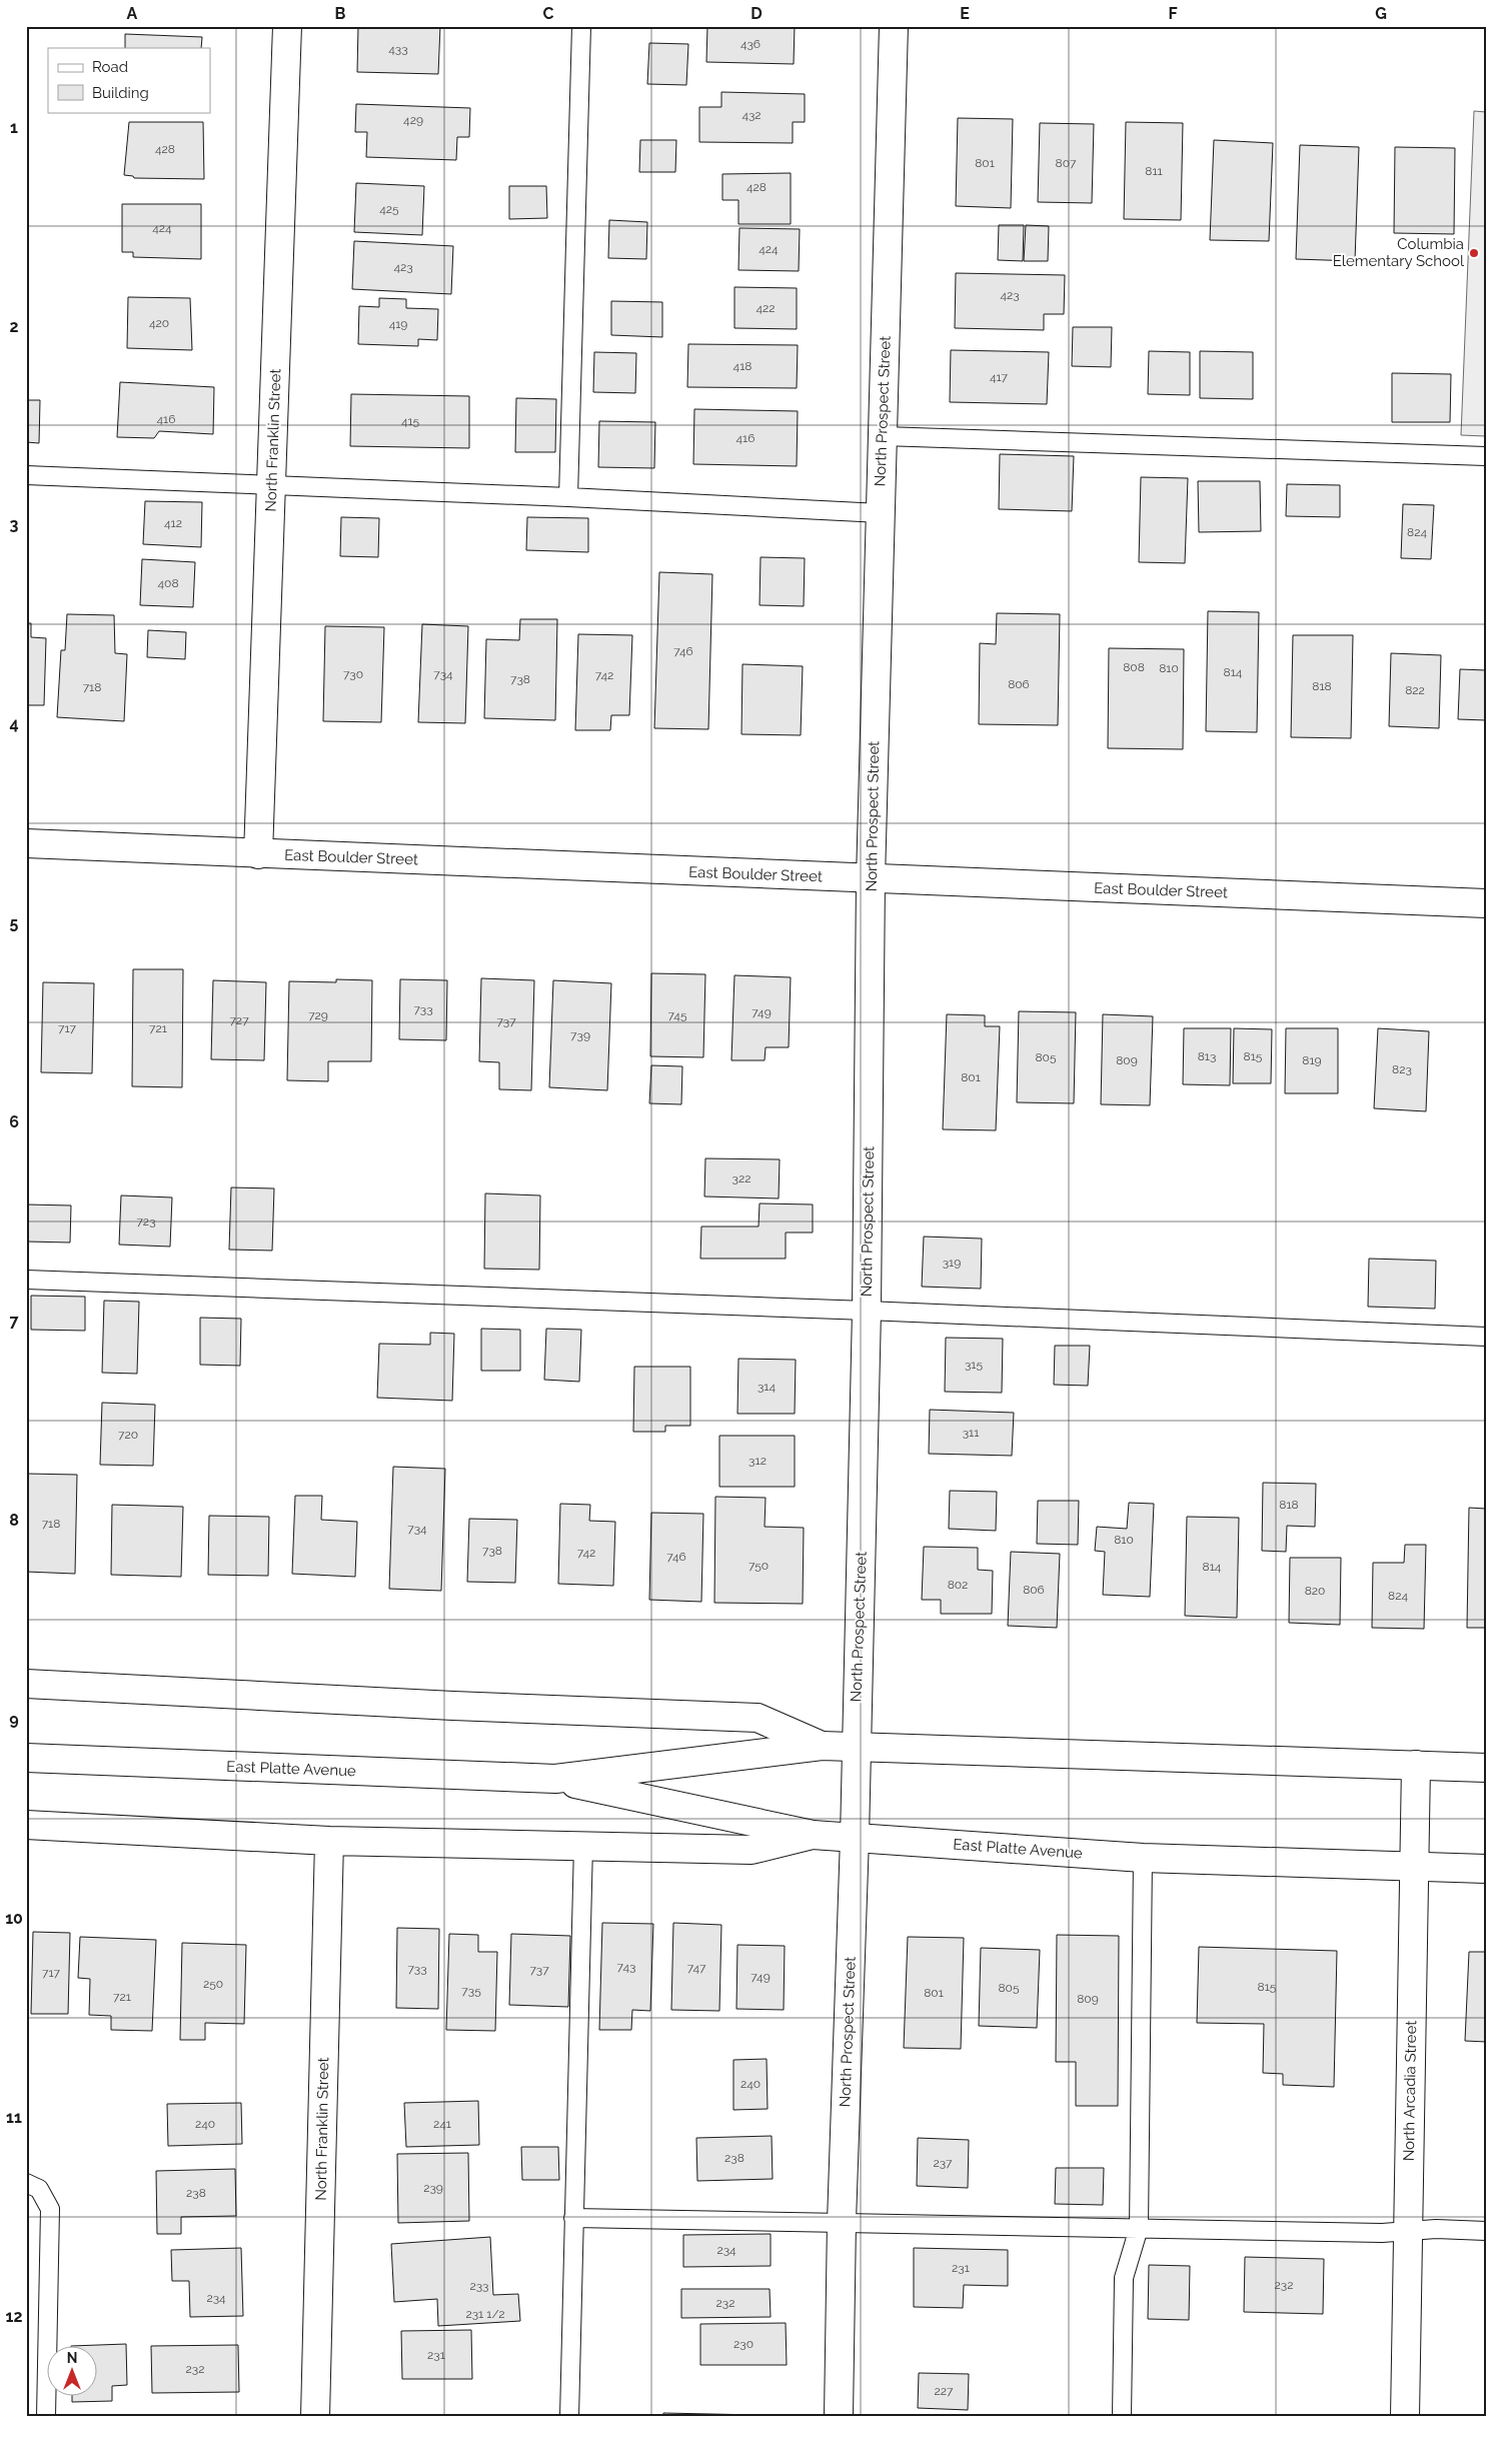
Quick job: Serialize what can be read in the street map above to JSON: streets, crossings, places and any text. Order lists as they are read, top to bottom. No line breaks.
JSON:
{"streets":{"street":["North Prospect Street","North Franklin Street","East Boulder Street","East Platte Avenue","North Arcadia Street"]},"crossings":[["North Prospect Street","East Boulder Street"],["North Prospect Street","East Platte Avenue"],["North Franklin Street","East Boulder Street"],["East Platte Avenue","North Arcadia Street"]],"places":["Columbia Elementary School"],"house_numbers":["436","433","432","429","428","801","807","811","428","425","424","424","423","423","422","420","419","418","417","416","415","416","412","824","408","746","808","810","814","730","734","742","738","806","818","718","822","733","749","729","745","727","737","717","721","739","813","815","805","809","819","823","801","322","723","319","315","314","311","720","312","818","718","734","810","738","742","746","750","814","802","806","820","824","743","747","733","737","717","749","250","815","805","735","801","721","809","240","240","241","238","237","239","238","234","231","232","233","234","232","231 1/2","230","231","232","227"],"legend":["Road","Building"],"north":"top","grid":{"columns":["A","B","C","D","E","F","G"],"rows":["1","2","3","4","5","6","7","8","9","10","11","12"]}}
